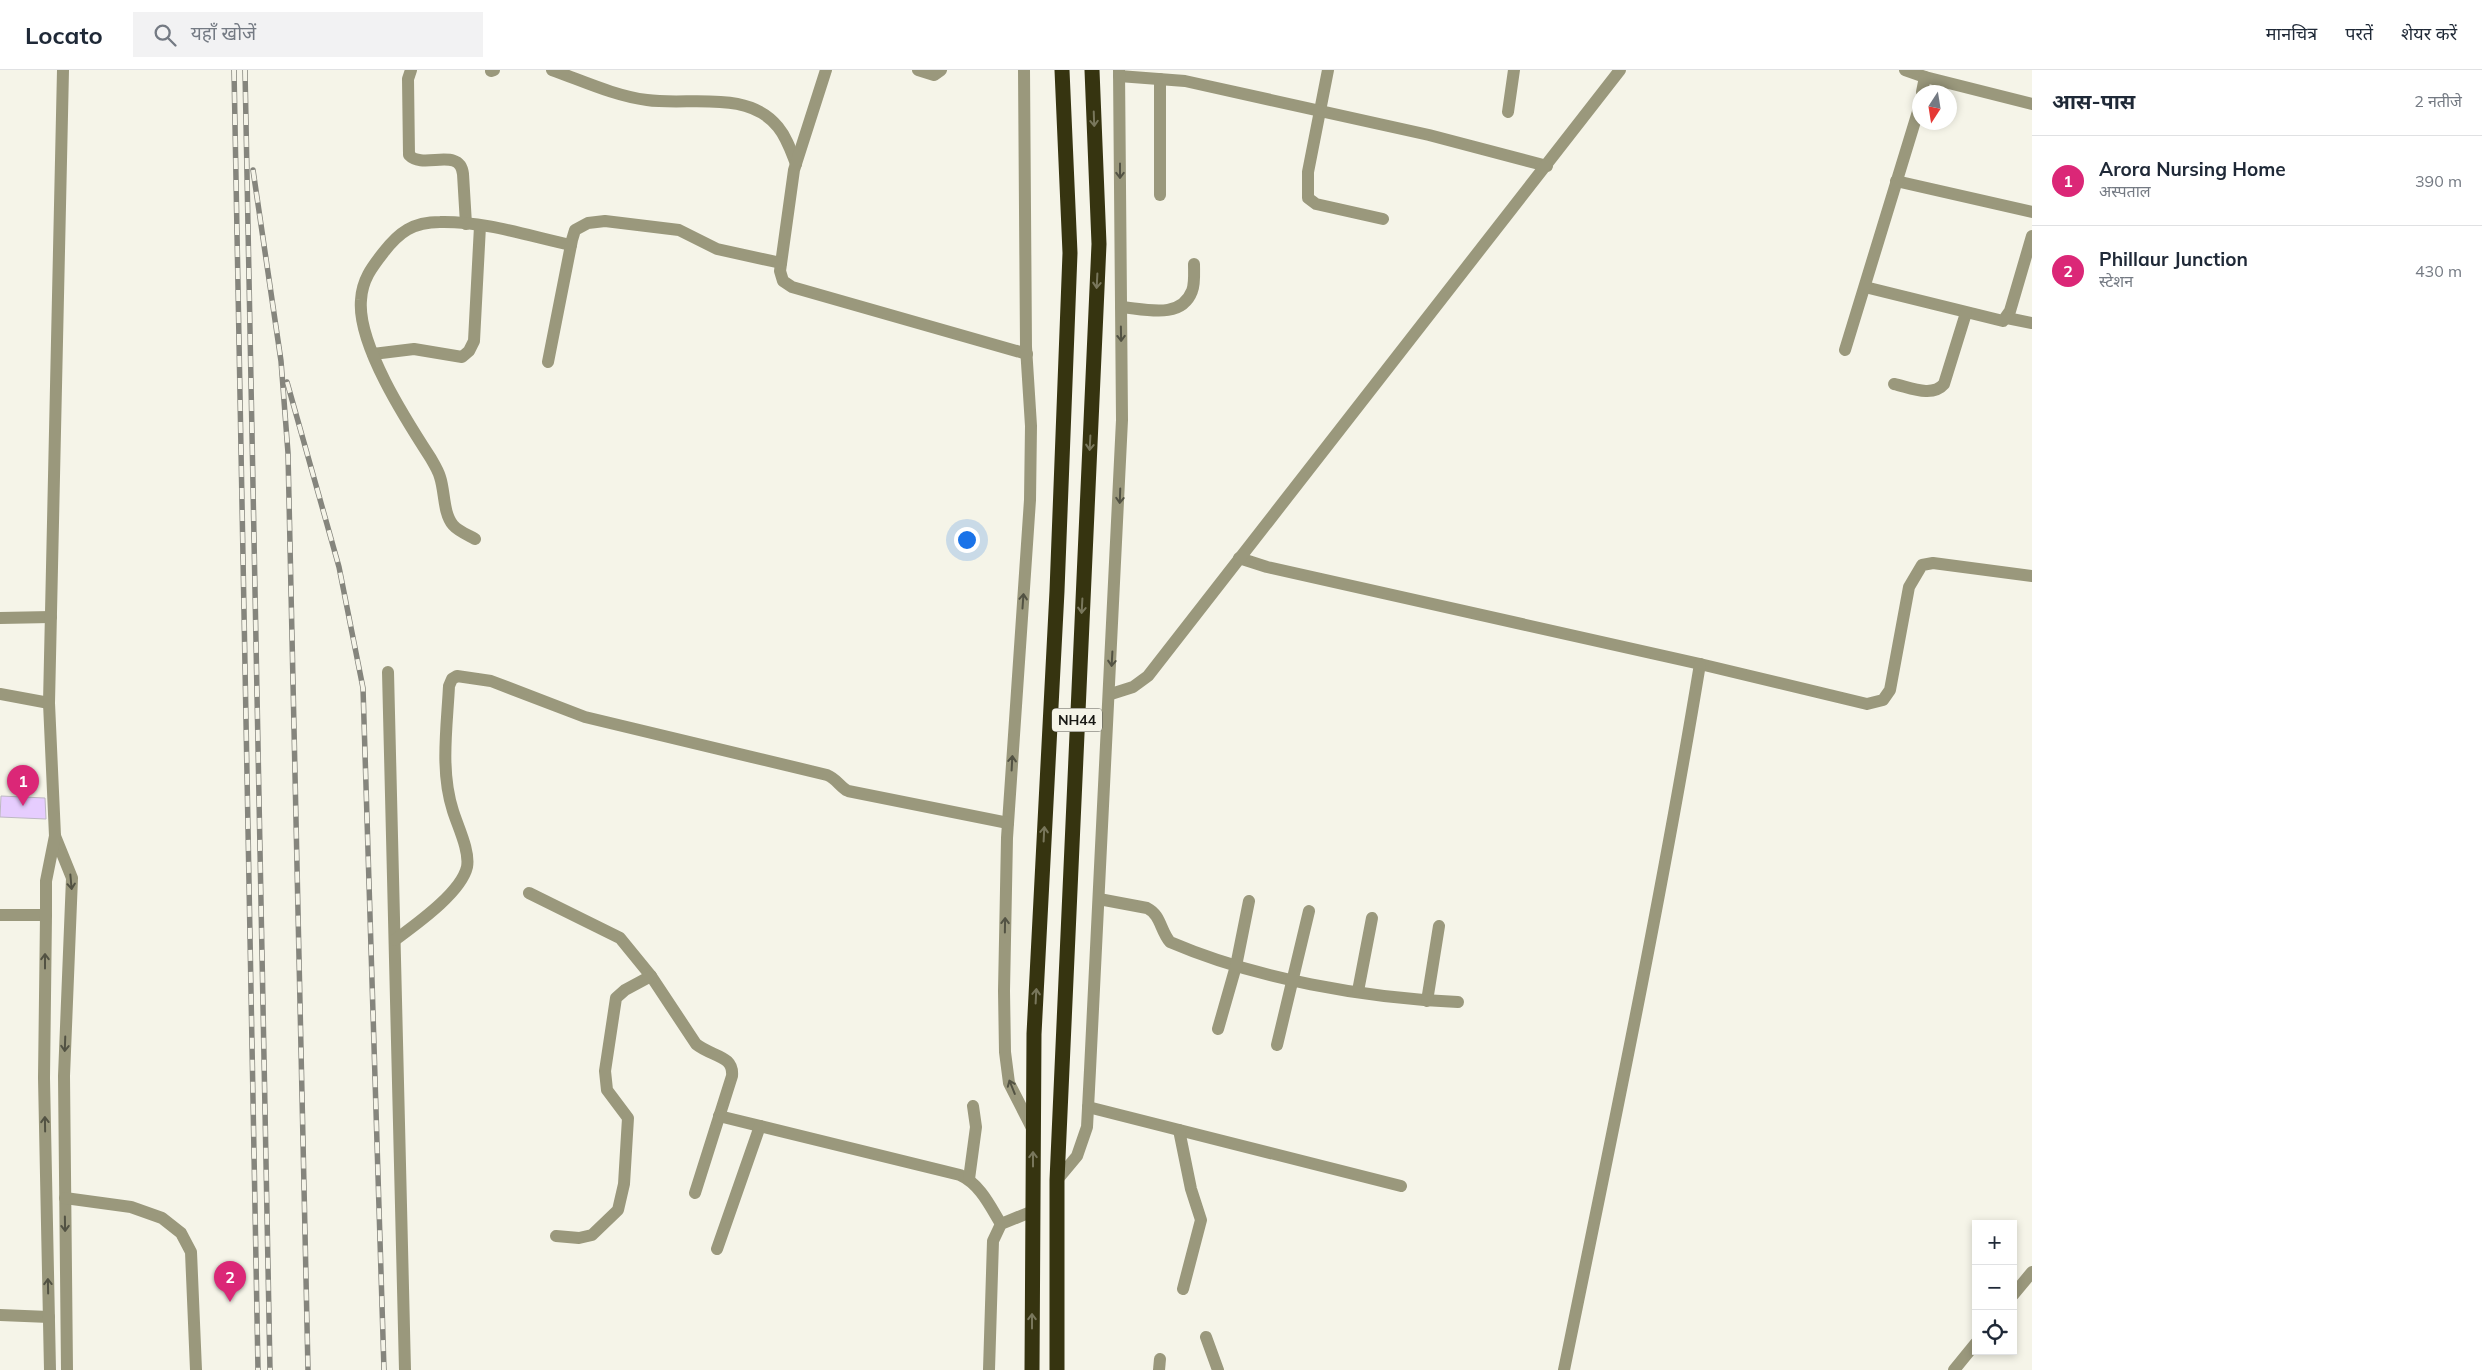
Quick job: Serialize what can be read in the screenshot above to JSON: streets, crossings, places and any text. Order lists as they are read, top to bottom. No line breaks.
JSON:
{"streets":{"highway":["NH44"]},"north":"bottom","page":{"header":"Locato","search":"यहाँ खोजें","nav":["मानचित्र","परतें","शेयर करें"],"heading":["आस-पास","2 नतीजे"],"list":[{"mark":"1","name":"Arora Nursing Home","note":"अस्पताल","value":"390 m"},{"mark":"2","name":"Phillaur Junction","note":"स्टेशन","value":"430 m"}],"pins":["1","2"],"map_buttons":["+","−"]}}
